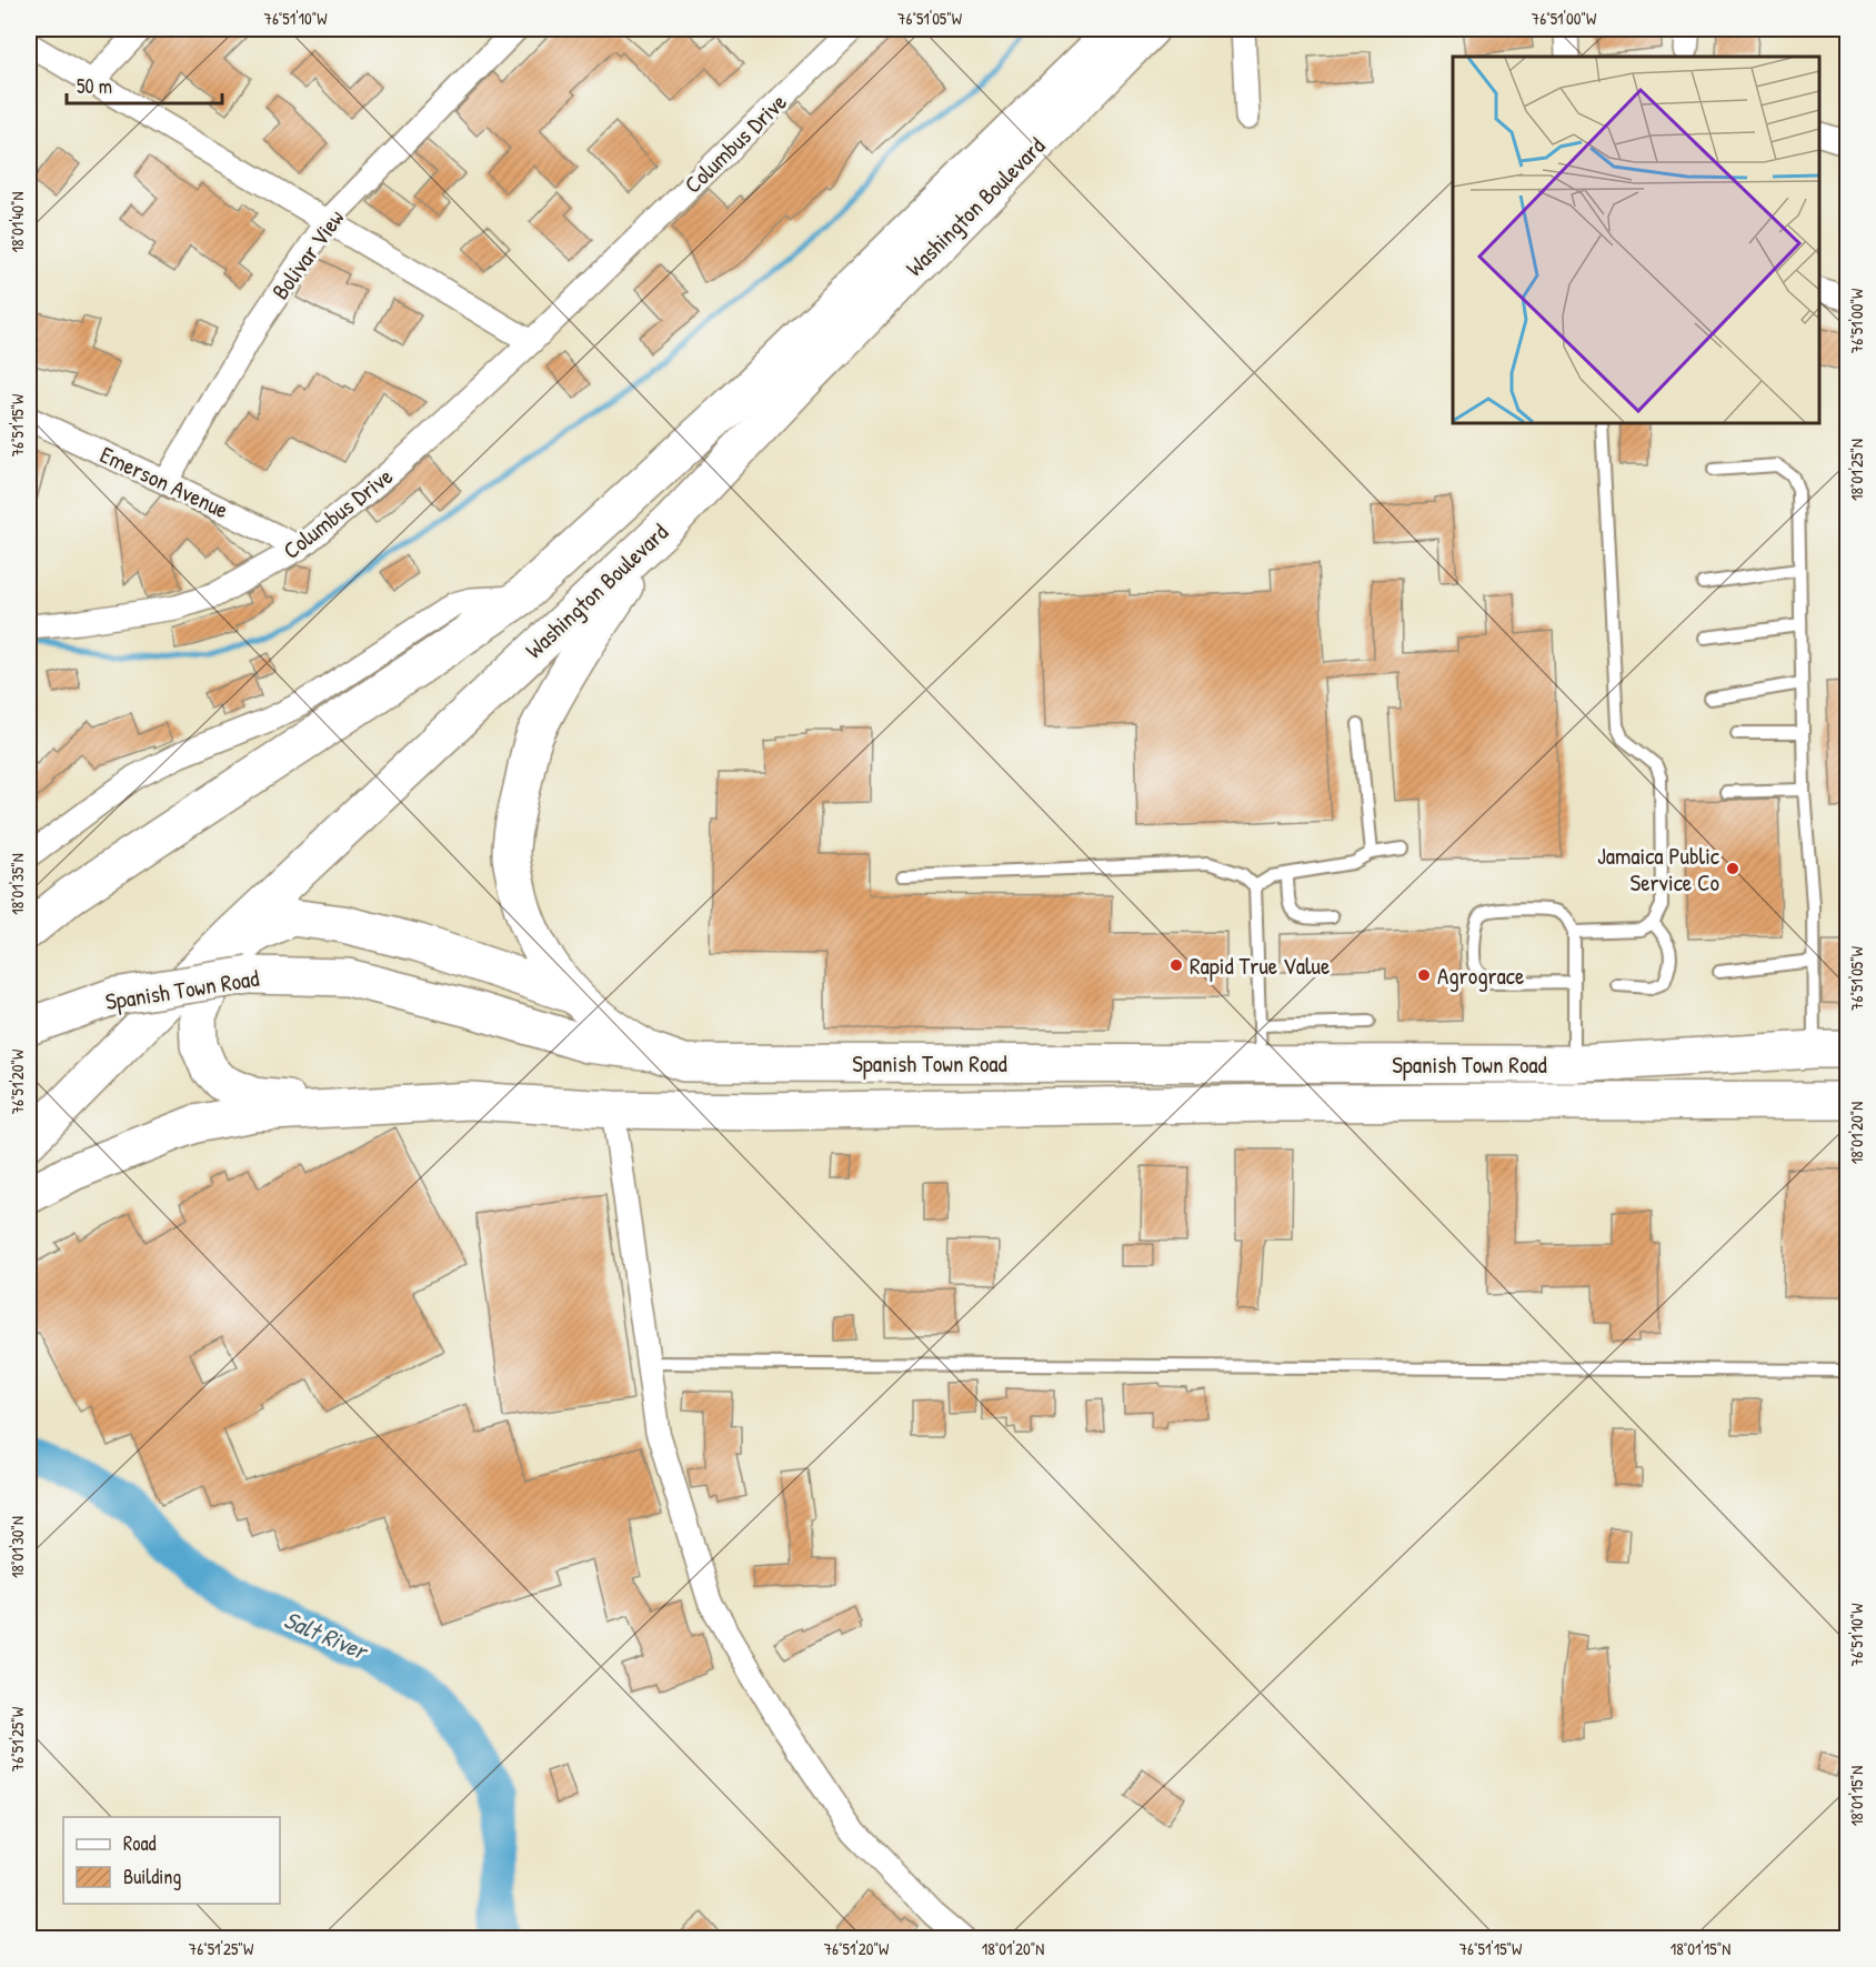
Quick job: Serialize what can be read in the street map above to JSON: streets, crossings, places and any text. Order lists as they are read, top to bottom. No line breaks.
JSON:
{"streets":{"highway":["Washington Boulevard","Spanish Town Road"],"street":["Columbus Drive","Bolivar View","Emerson Avenue"]},"crossings":[["Columbus Drive","Emerson Avenue"],["Bolivar View","Emerson Avenue"]],"water":["Salt River"],"places":["Jamaica Public Service Co","Rapid True Value","Agrograce"],"legend":["Road","Building"],"scale_bar":"50 m","coordinates":["76°51'10\"W","76°51'05\"W","76°51'00\"W","18°01'40\"N","76°51'15\"W","18°01'25\"N","18°01'35\"N","76°51'20\"W","18°01'20\"N","18°01'30\"N","76°51'25\"W","18°01'15\"N"]}
